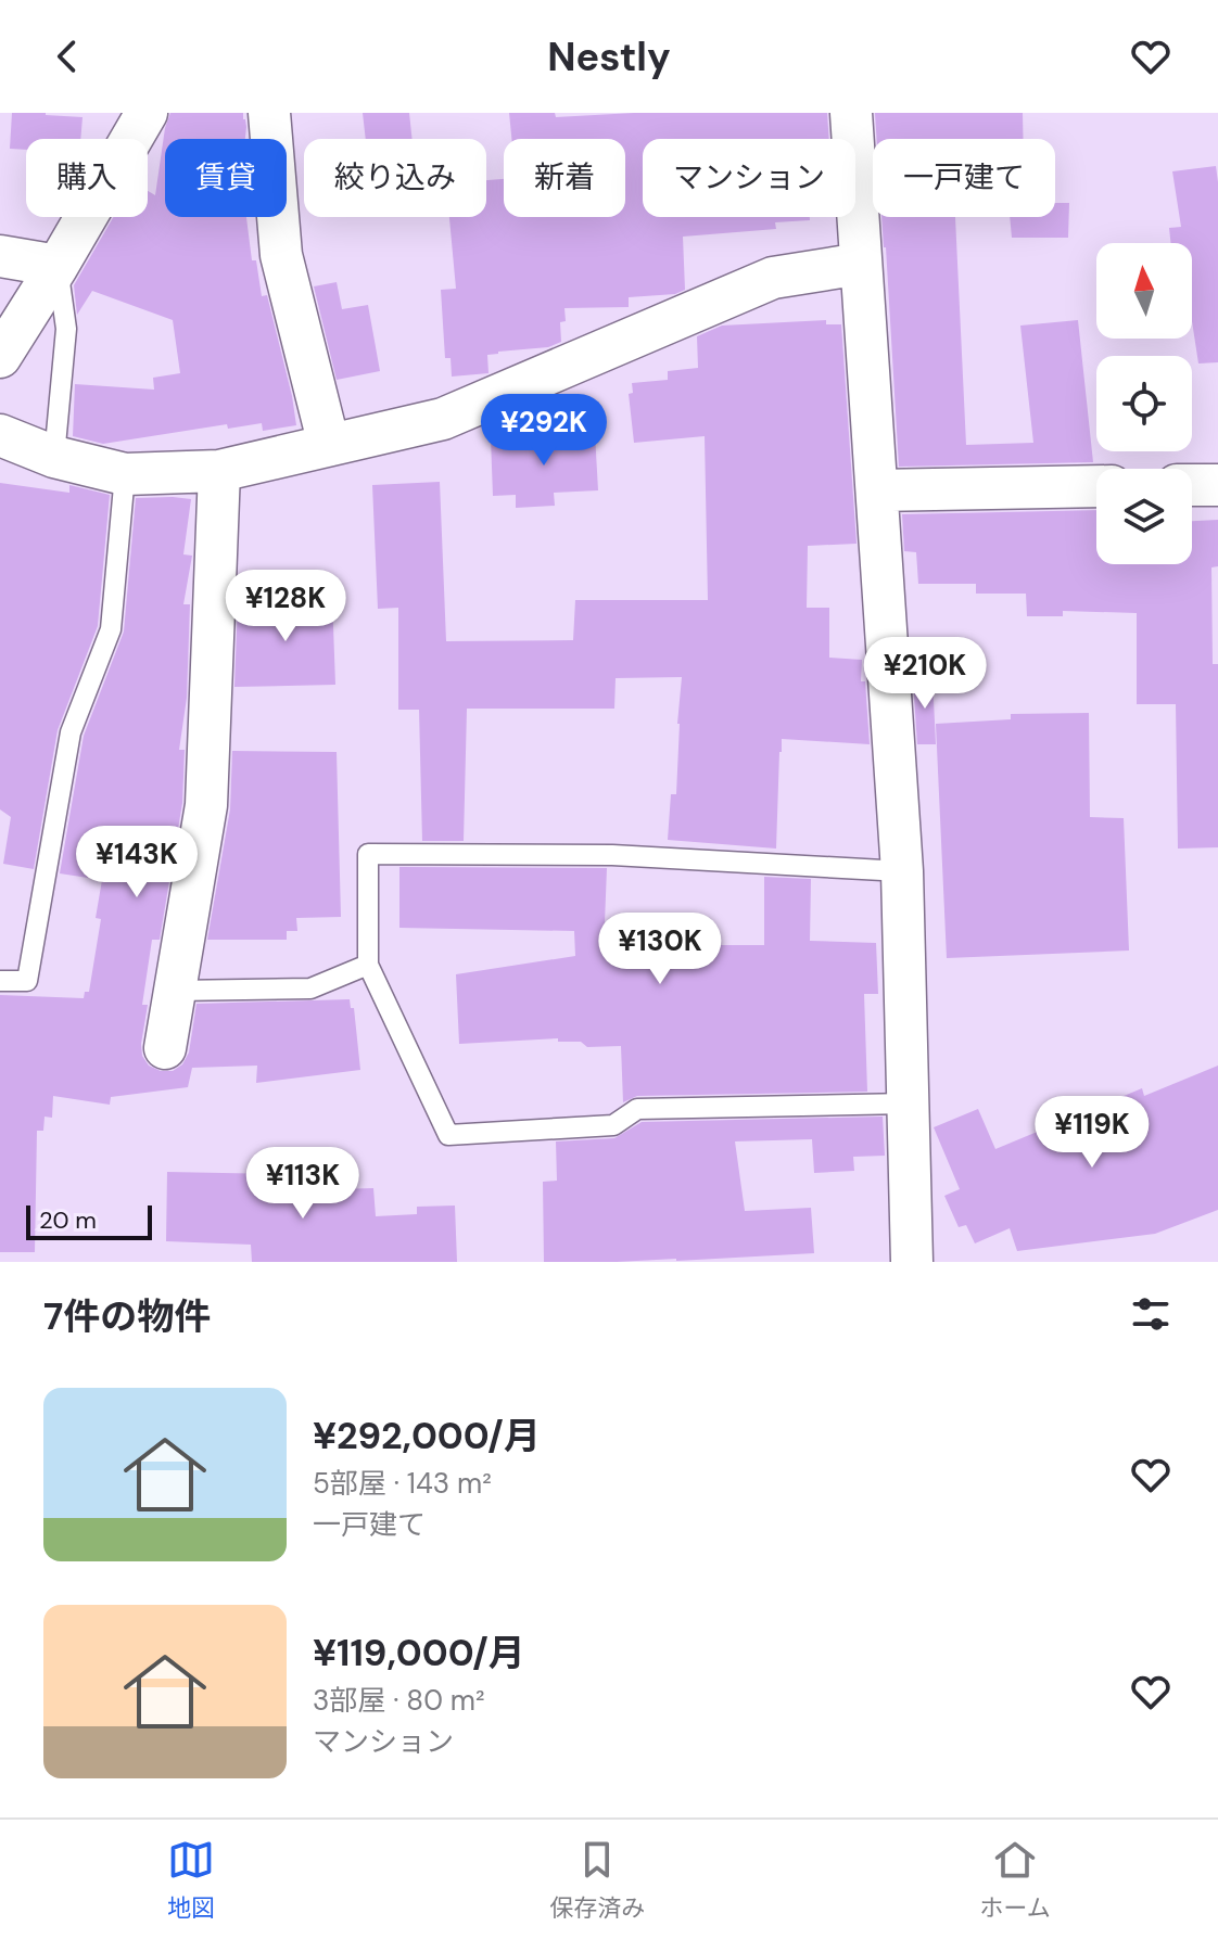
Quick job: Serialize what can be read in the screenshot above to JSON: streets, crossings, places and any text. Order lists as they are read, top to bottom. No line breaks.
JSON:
{"scale_bar":"20 m","north":"top","page":{"header":"Nestly","chip":["購入","賃貸","絞り込み","新着","マンション","一戸建て"],"price":["¥292K","¥128K","¥210K","¥143K","¥130K","¥119K","¥113K"],"scale":"20 m","heading":"7件の物件","list":[{"name":"¥292,000/月","note":"5部屋 · 143 m² · 一戸建て"},{"name":"¥119,000/月","note":"3部屋 · 80 m² · マンション"}],"tabs":["地図","保存済み","ホーム"]}}
